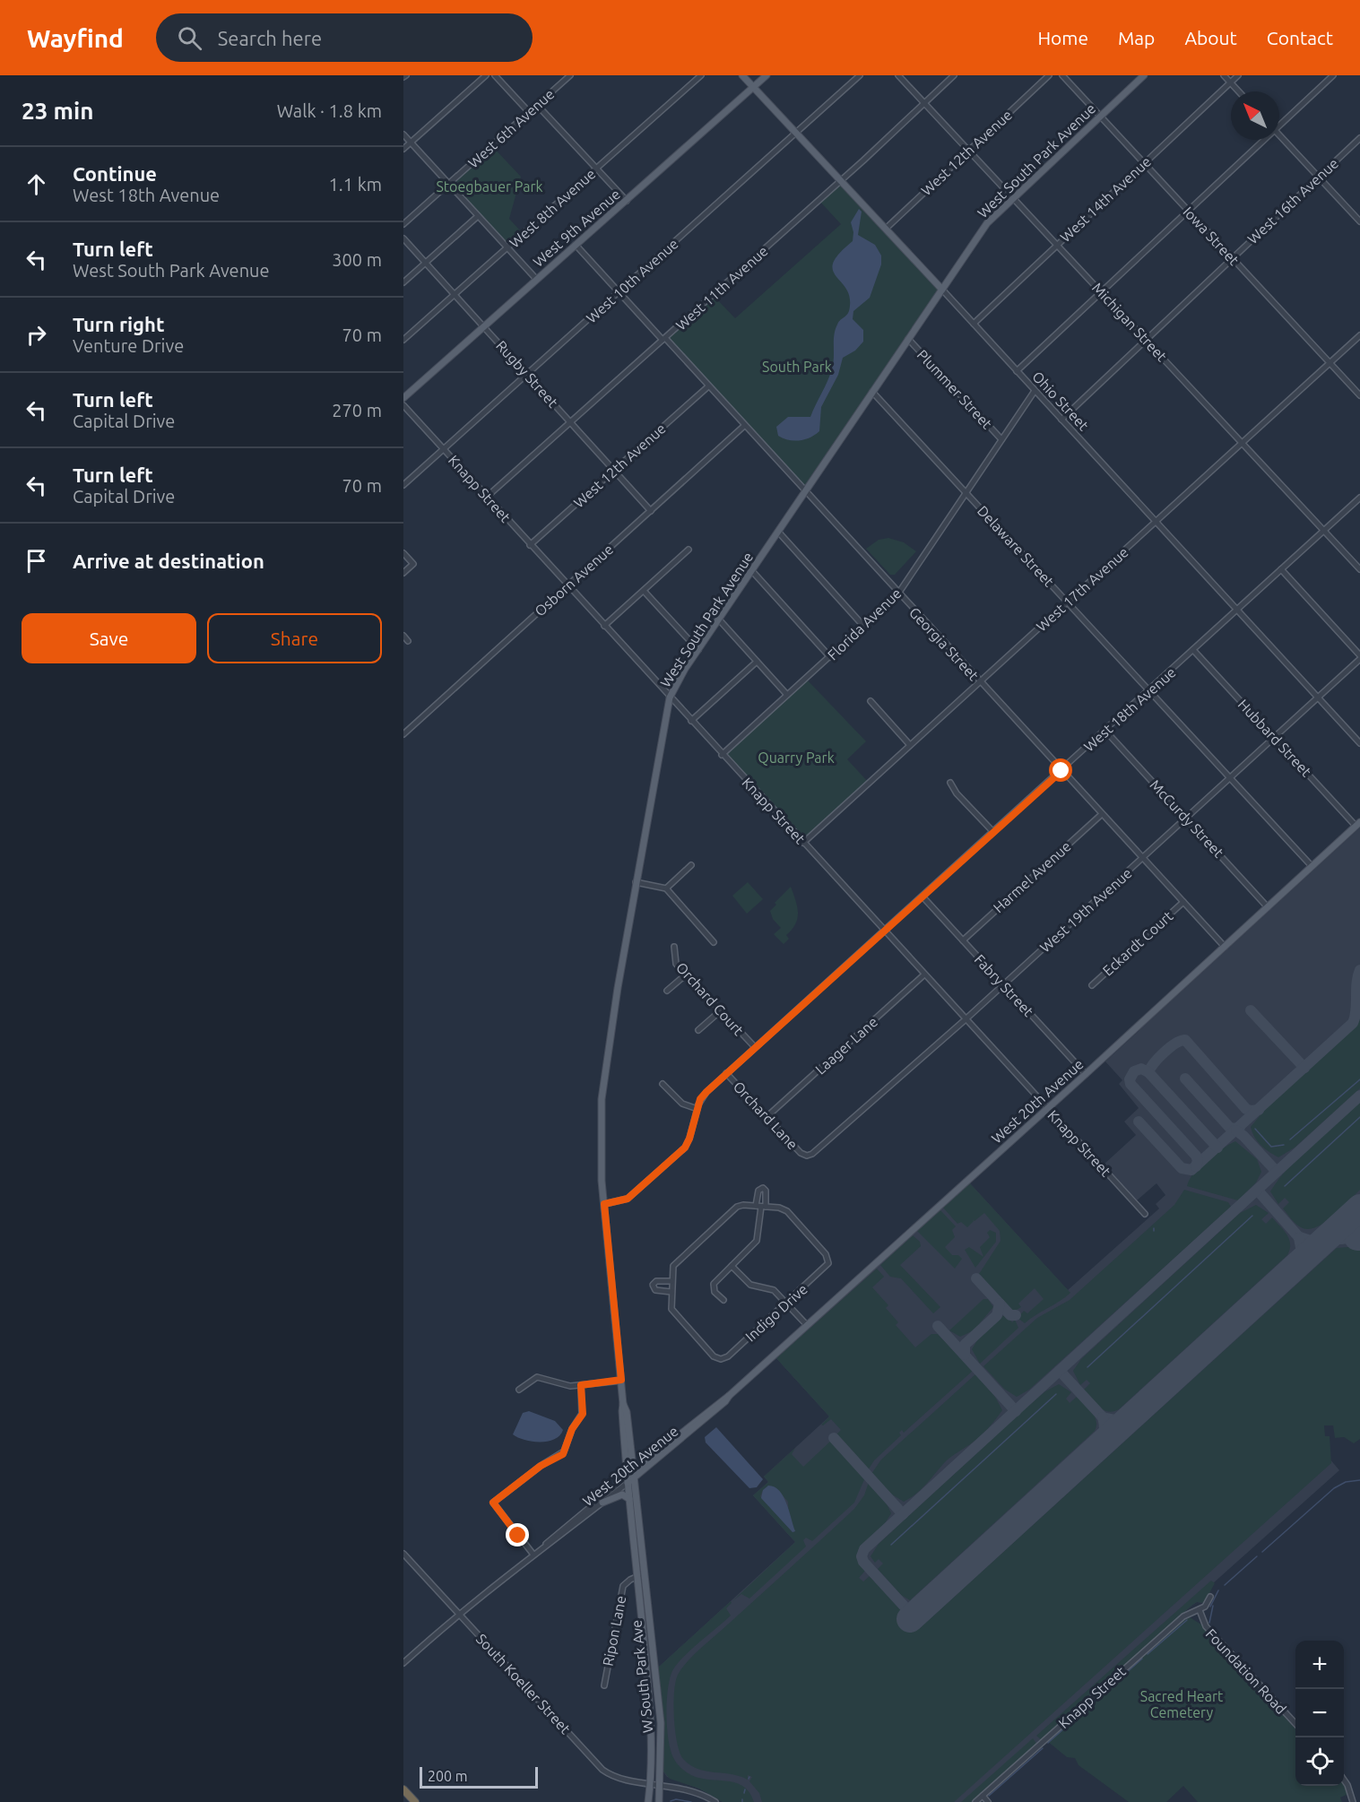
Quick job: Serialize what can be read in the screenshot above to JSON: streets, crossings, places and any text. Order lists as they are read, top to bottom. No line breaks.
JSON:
{"streets":{"main road":["West South Park Avenue","West 9th Avenue","Ohio Street","West 20th Avenue","W South Park Ave"],"street":["West 6th Avenue","West 12th Avenue","West 14th Avenue","West 16th Avenue","West 8th Avenue","Iowa Street","West 10th Avenue","West 11th Avenue","Michigan Street","Rugby Street","Plummer Street","Knapp Street","Delaware Street","Osborn Avenue","West 17th Avenue","Florida Avenue","Georgia Street","West 18th Avenue","Hubbard Street","McCurdy Street","Harmel Avenue","West 19th Avenue","Eckardt Court","Fabry Street","Orchard Court","Laager Lane","Orchard Lane","Indigo Drive","Ripon Lane","Foundation Road","South Koeller Street"]},"crossings":[["West 12th Avenue","Michigan Street"],["West 12th Avenue","Rugby Street"],["West 12th Avenue","Ohio Street"],["West 12th Avenue","Knapp Street"],["West 12th Avenue","Georgia Street"],["West South Park Avenue","Iowa Street"],["West South Park Avenue","Michigan Street"],["West South Park Avenue","Plummer Street"],["West South Park Avenue","Ohio Street"],["West South Park Avenue","Knapp Street"],["West South Park Avenue","Delaware Street"],["West South Park Avenue","Georgia Street"],["West South Park Avenue","West 18th Avenue"],["West South Park Avenue","West 20th Avenue"],["West South Park Avenue","W South Park Ave"],["West 14th Avenue","Iowa Street"],["West 14th Avenue","Michigan Street"],["West 14th Avenue","Ohio Street"],["West 16th Avenue","Iowa Street"],["West 16th Avenue","Michigan Street"],["West 16th Avenue","Ohio Street"],["West 8th Avenue","Rugby Street"],["West 9th Avenue","Rugby Street"],["West 9th Avenue","Ohio Street"],["West 9th Avenue","Georgia Street"],["Iowa Street","West 17th Avenue"],["West 10th Avenue","Rugby Street"],["West 10th Avenue","Ohio Street"],["West 10th Avenue","Knapp Street"],["West 10th Avenue","Georgia Street"],["West 11th Avenue","Michigan Street"],["West 11th Avenue","Rugby Street"],["West 11th Avenue","Ohio Street"],["West 11th Avenue","Knapp Street"],["West 11th Avenue","Georgia Street"],["Michigan Street","West 17th Avenue"],["Michigan Street","West 18th Avenue"],["Rugby Street","Osborn Avenue"],["Plummer Street","Florida Avenue"],["Ohio Street","West 17th Avenue"],["Ohio Street","Florida Avenue"],["Ohio Street","West 18th Avenue"],["Ohio Street","West 19th Avenue"],["Knapp Street","Osborn Avenue"],["Knapp Street","West 17th Avenue"],["Knapp Street","Florida Avenue"],["Knapp Street","West 18th Avenue"],["Knapp Street","West 19th Avenue"],["Knapp Street","Laager Lane"],["Knapp Street","West 20th Avenue"],["Knapp Street","Foundation Road"],["Delaware Street","West 17th Avenue"],["Delaware Street","Florida Avenue"],["Delaware Street","West 18th Avenue"],["Delaware Street","West 19th Avenue"],["Delaware Street","West 20th Avenue"],["Osborn Avenue","Georgia Street"],["West 17th Avenue","Georgia Street"],["Florida Avenue","Georgia Street"],["Georgia Street","West 18th Avenue"],["Georgia Street","Harmel Avenue"],["Georgia Street","West 19th Avenue"],["Georgia Street","Eckardt Court"],["Georgia Street","West 20th Avenue"],["West 18th Avenue","Hubbard Street"],["West 18th Avenue","McCurdy Street"],["West 18th Avenue","Fabry Street"],["West 18th Avenue","Orchard Court"],["West 18th Avenue","Orchard Lane"],["Hubbard Street","West 19th Avenue"],["Hubbard Street","West 20th Avenue"],["McCurdy Street","West 19th Avenue"],["McCurdy Street","West 20th Avenue"],["Harmel Avenue","Fabry Street"],["West 19th Avenue","Fabry Street"],["West 19th Avenue","Orchard Lane"],["Fabry Street","West 20th Avenue"],["Laager Lane","Orchard Lane"],["West 20th Avenue","South Koeller Street"],["Ripon Lane","W South Park Ave"],["W South Park Ave","South Koeller Street"]],"parks":["Stoegbauer Park","South Park","Quarry Park","Sacred Heart Cemetery"],"scale_bar":"200 m","north":"top left","page":{"header":"Wayfind","search":"Search here","nav":["Home","Map","About","Contact"],"heading":["23 min","Walk · 1.8 km"],"list":[["Continue","West 18th Avenue","1.1 km"],["Turn left","West South Park Avenue","300 m"],["Turn right","Venture Drive","70 m"],["Turn left","Capital Drive","270 m"],["Turn left","Capital Drive","70 m"],"Arrive at destination"],"buttons":["Save","Share"],"map_buttons":["+","−"],"scale":"200 m"}}
